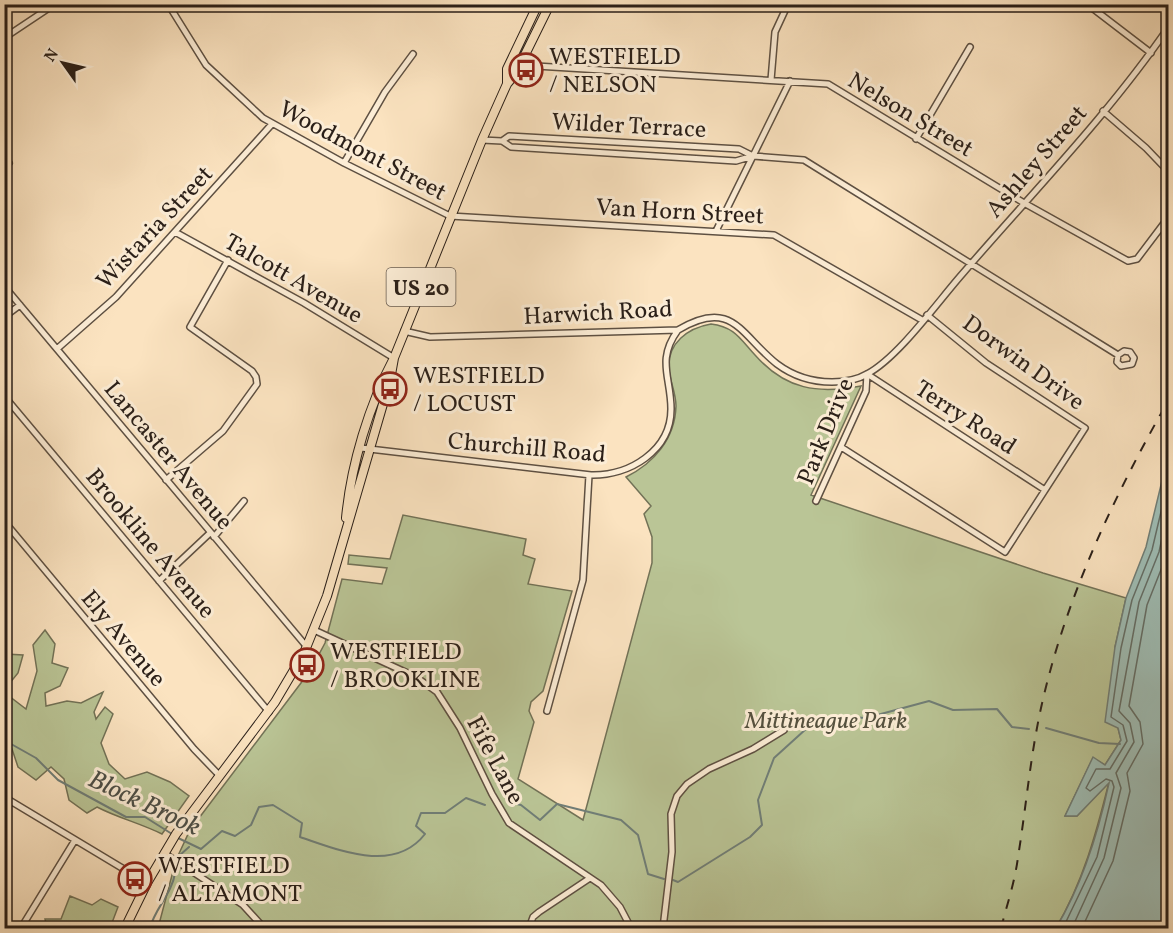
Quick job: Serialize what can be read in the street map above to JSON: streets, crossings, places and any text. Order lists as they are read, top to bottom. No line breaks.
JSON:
{"streets":{"main road":["US 20"],"street":["Nelson Street","Wilder Terrace","Woodmont Street","Ashley Street","Van Horn Street","Wistaria Street","Talcott Avenue","Harwich Road","Dorwin Drive","Terry Road","Park Drive","Churchill Road","Lancaster Avenue","Brookline Avenue","Ely Avenue","Fife Lane"]},"crossings":[["Nelson Street","Ashley Street"],["Nelson Street","US 20"],["Wilder Terrace","Ashley Street"],["Wilder Terrace","US 20"],["Woodmont Street","Van Horn Street"],["Woodmont Street","Wistaria Street"],["Woodmont Street","US 20"],["Ashley Street","Harwich Road"],["Ashley Street","Dorwin Drive"],["Van Horn Street","US 20"],["Van Horn Street","Harwich Road"],["Wistaria Street","Talcott Avenue"],["Wistaria Street","Lancaster Avenue"],["Talcott Avenue","US 20"],["US 20","Harwich Road"],["US 20","Churchill Road"],["US 20","Lancaster Avenue"],["US 20","Brookline Avenue"],["US 20","Ely Avenue"],["US 20","Fife Lane"],["Harwich Road","Dorwin Drive"],["Harwich Road","Terry Road"],["Harwich Road","Park Drive"],["Harwich Road","Churchill Road"],["Dorwin Drive","Terry Road"],["Dorwin Drive","Park Drive"],["Terry Road","Park Drive"]],"water":["Block Brook"],"parks":["Mittineague Park"],"places":{"bus stop":["WESTFIELD / NELSON","WESTFIELD / LOCUST","WESTFIELD / BROOKLINE","WESTFIELD / ALTAMONT"]},"north":"top left"}
